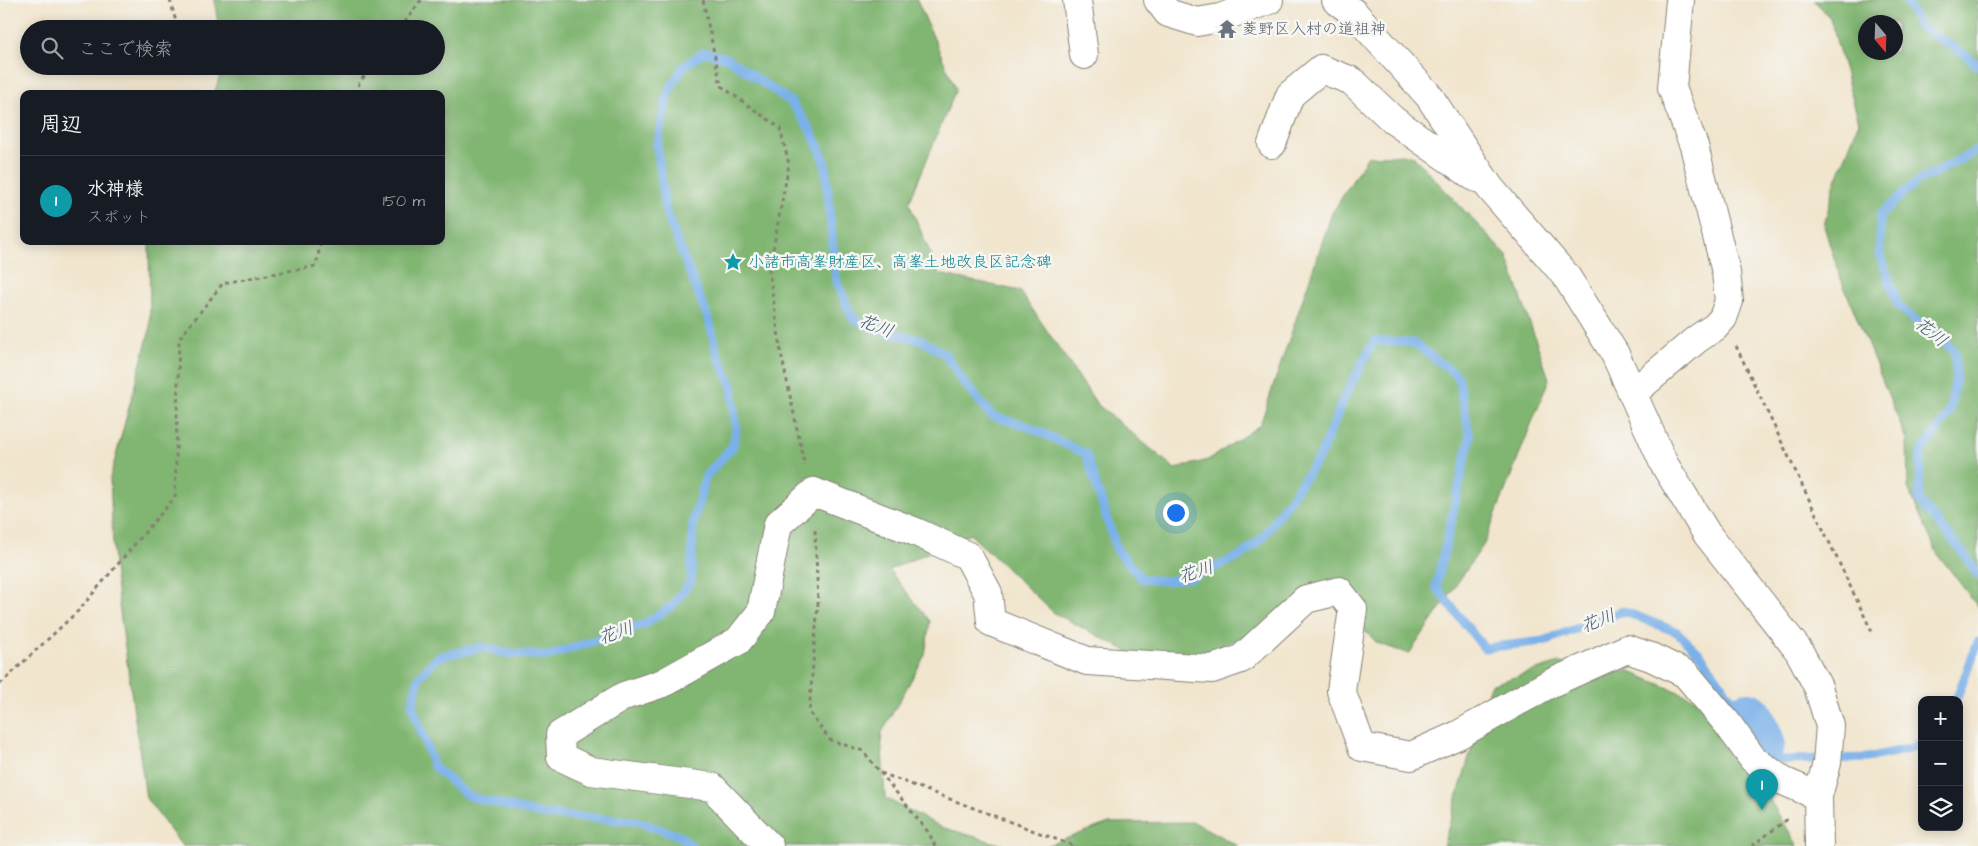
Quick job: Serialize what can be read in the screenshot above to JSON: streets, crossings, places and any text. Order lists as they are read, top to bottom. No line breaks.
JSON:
{"water":["花川"],"places":{"temple":["菱野区入村の道祖神"],"place":["小諸市高峯財産区、高峯土地改良区記念碑"]},"north":"bottom","page":{"search":"ここで検索","heading":"周辺","list":[{"mark":"1","name":"水神様","note":"スポット","value":"150 m"}],"map_buttons":["+","−"],"pins":"1"}}
